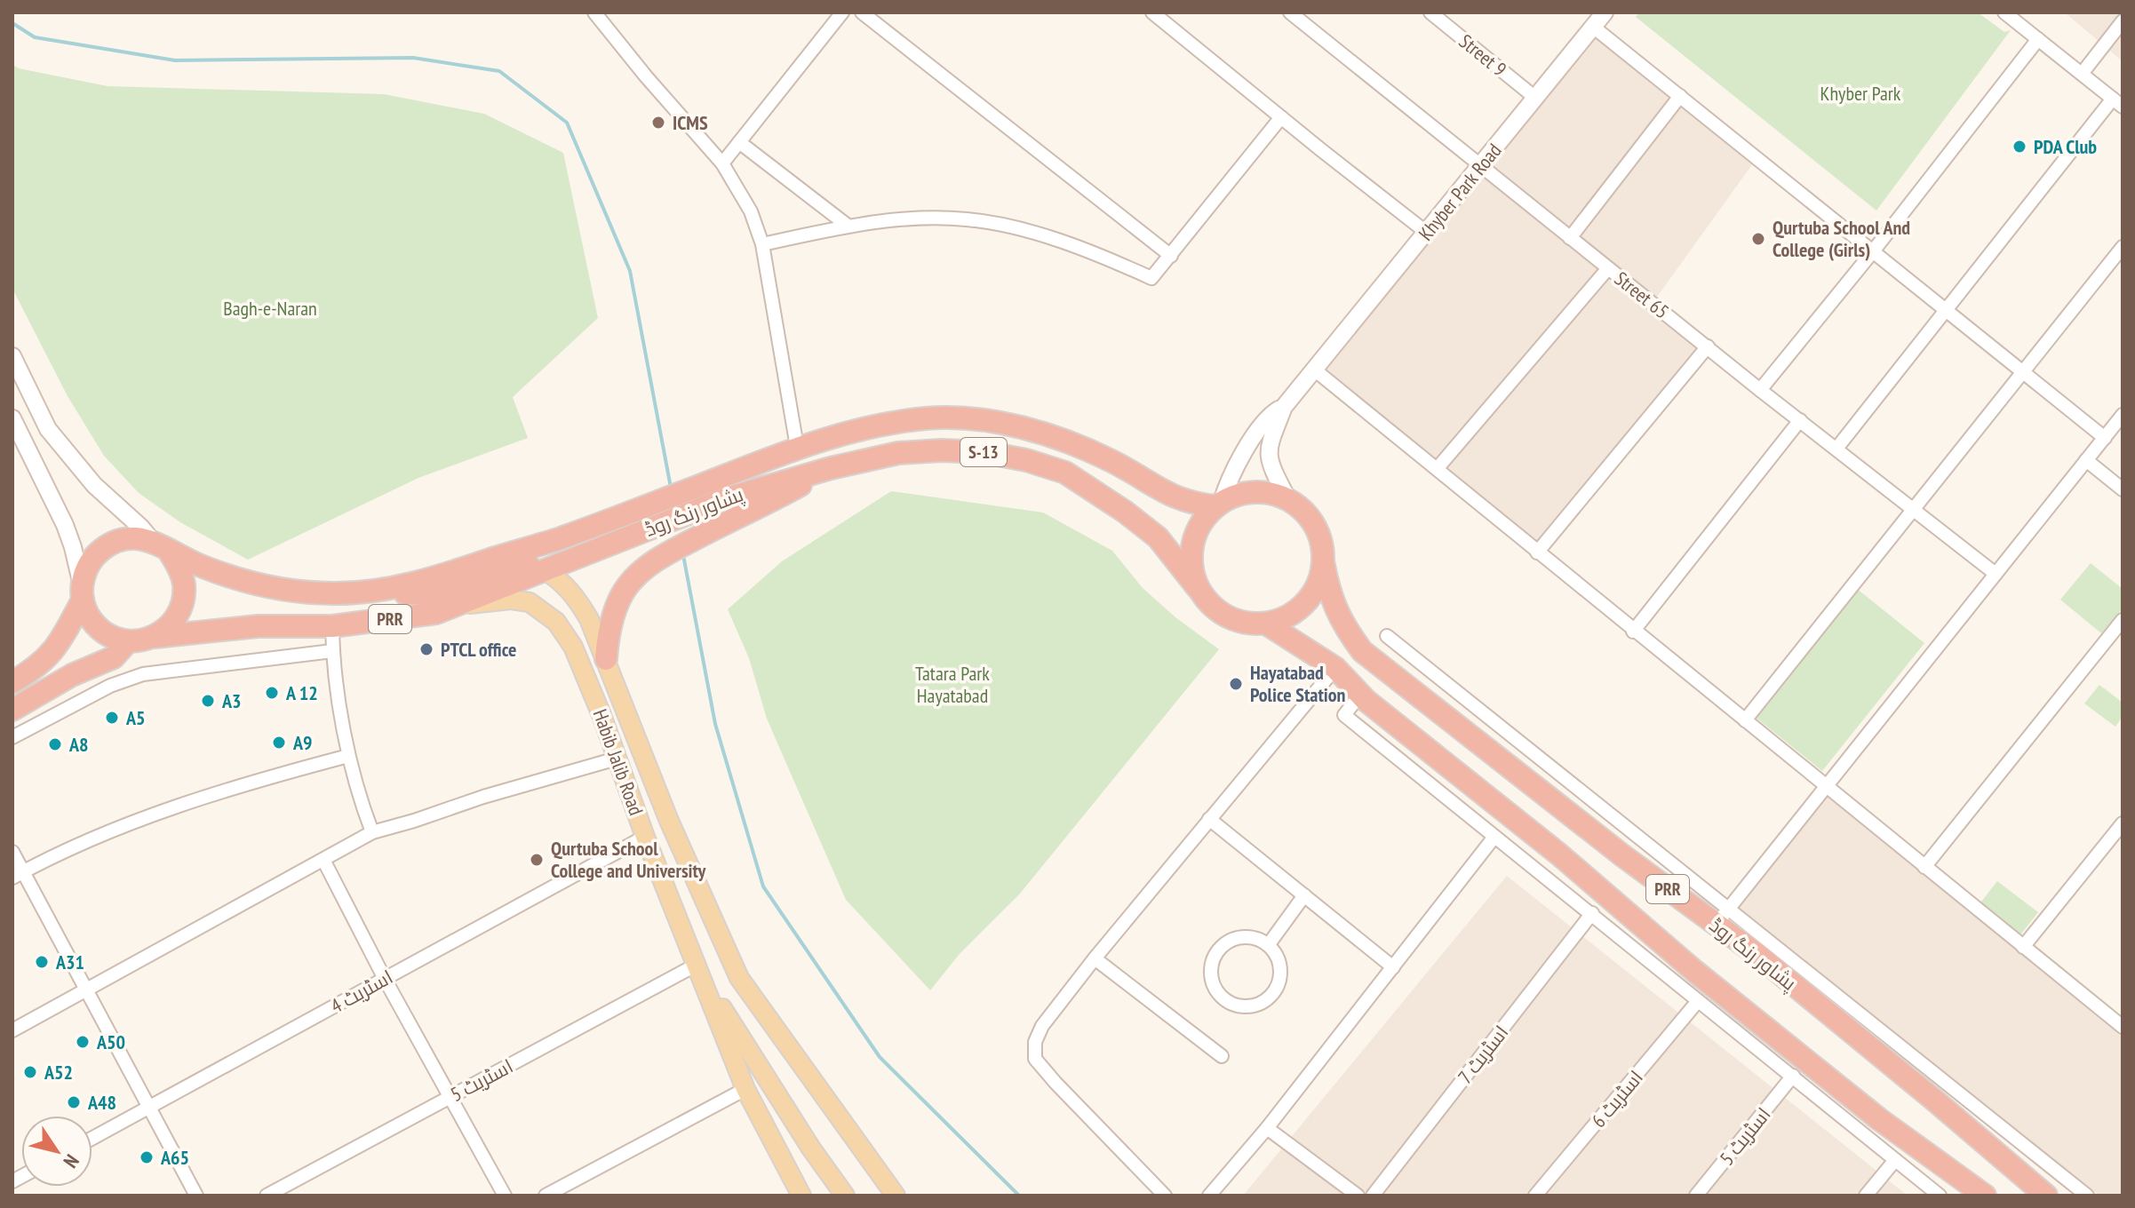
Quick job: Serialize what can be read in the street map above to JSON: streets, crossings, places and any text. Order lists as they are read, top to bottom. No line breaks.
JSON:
{"streets":{"highway":["S-13","پشاور رنگ روڈ","PRR"],"main road":["Habib Jalib Road"],"street":["Street 9","Khyber Park Road","Street 65","اسٹریٹ 4","اسٹریٹ 7","اسٹریٹ 5","اسٹریٹ 6"]},"crossings":[["Street 9","Khyber Park Road"],["Khyber Park Road","Street 65"],["پشاور رنگ روڈ","PRR"],["پشاور رنگ روڈ","Habib Jalib Road"],["Habib Jalib Road","اسٹریٹ 4"],["Habib Jalib Road","اسٹریٹ 5"]],"parks":["Khyber Park","Bagh-e-Naran","Tatara Park Hayatabad"],"places":["ICMS","PDA Club","Qurtuba School And College (Girls)","PTCL office","Hayatabad Police Station","A 12","A3","A5","A9","A8","Qurtuba School College and University","A31","A50","A52","A48","A65"],"north":"bottom right"}
